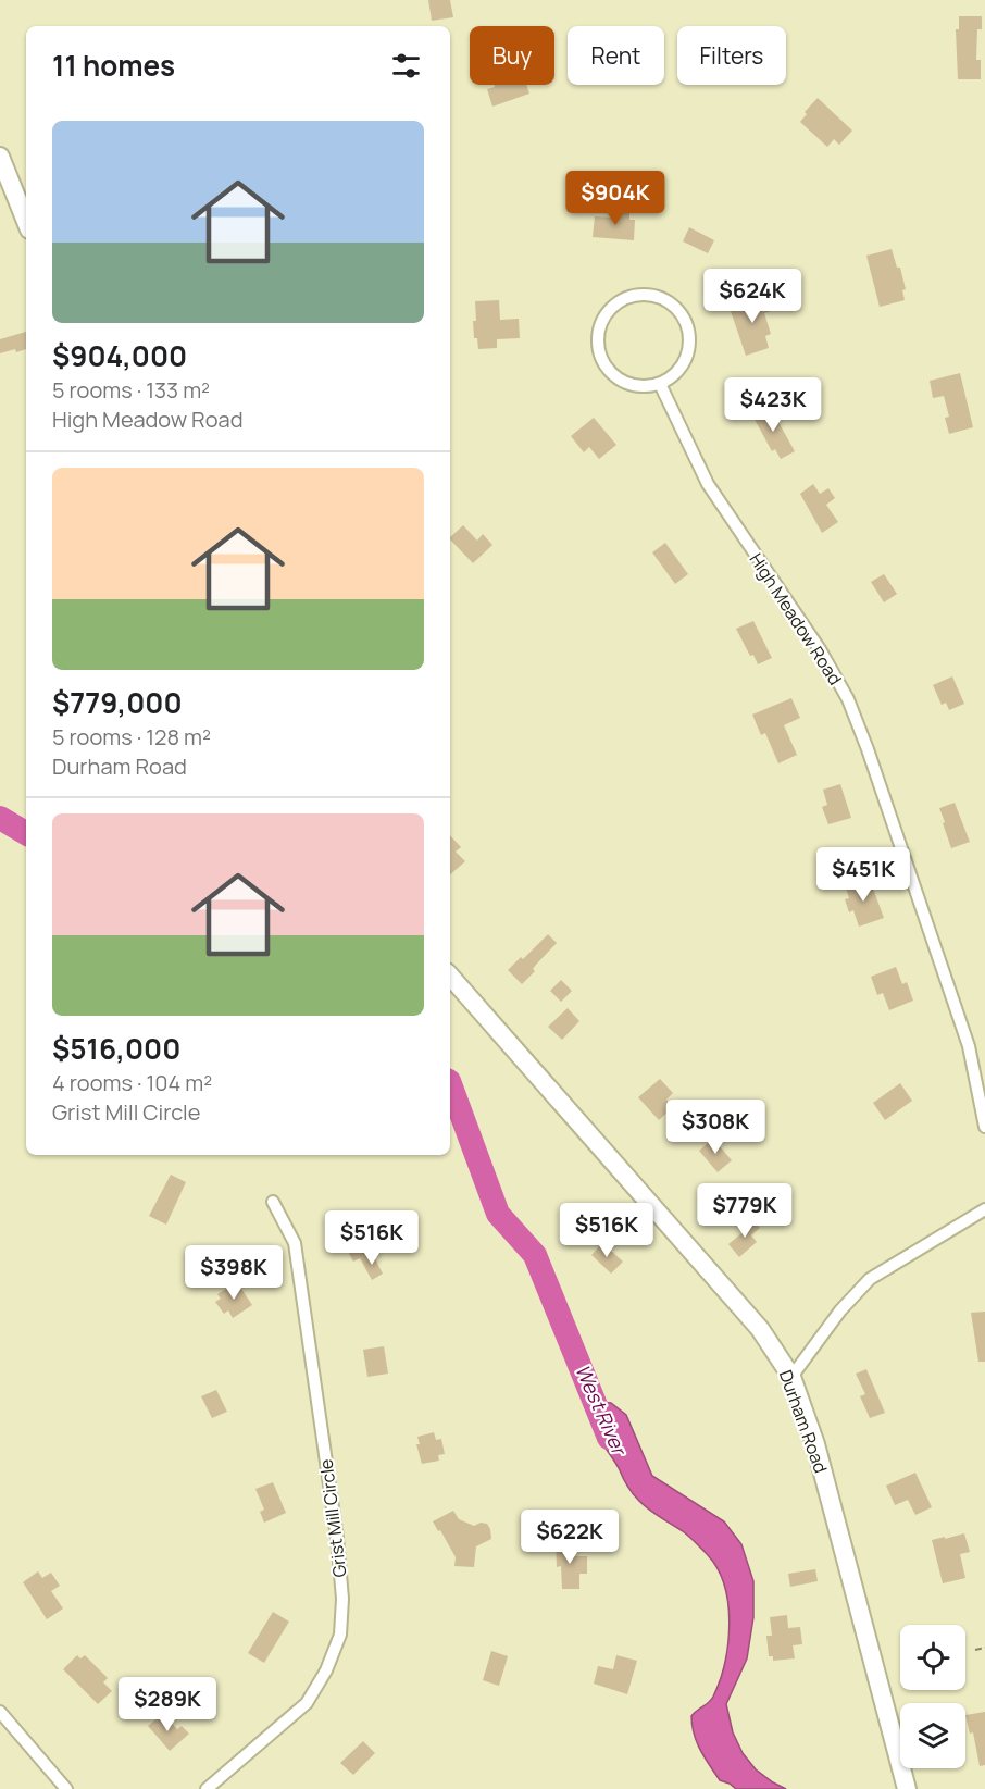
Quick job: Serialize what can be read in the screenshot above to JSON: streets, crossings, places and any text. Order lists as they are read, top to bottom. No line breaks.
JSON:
{"streets":{"main road":["Durham Road"],"street":["High Meadow Road","Grist Mill Circle"]},"water":["West River"],"page":{"chip":["Buy","Rent","Filters"],"heading":"11 homes","list":[{"name":"$904,000","note":"5 rooms · 133 m² · High Meadow Road"},{"name":"$779,000","note":"5 rooms · 128 m² · Durham Road"},{"name":"$516,000","note":"4 rooms · 104 m² · Grist Mill Circle"}],"price":["$904K","$624K","$423K","$451K","$308K","$779K","$516K","$516K","$398K","$622K","$289K"]}}
